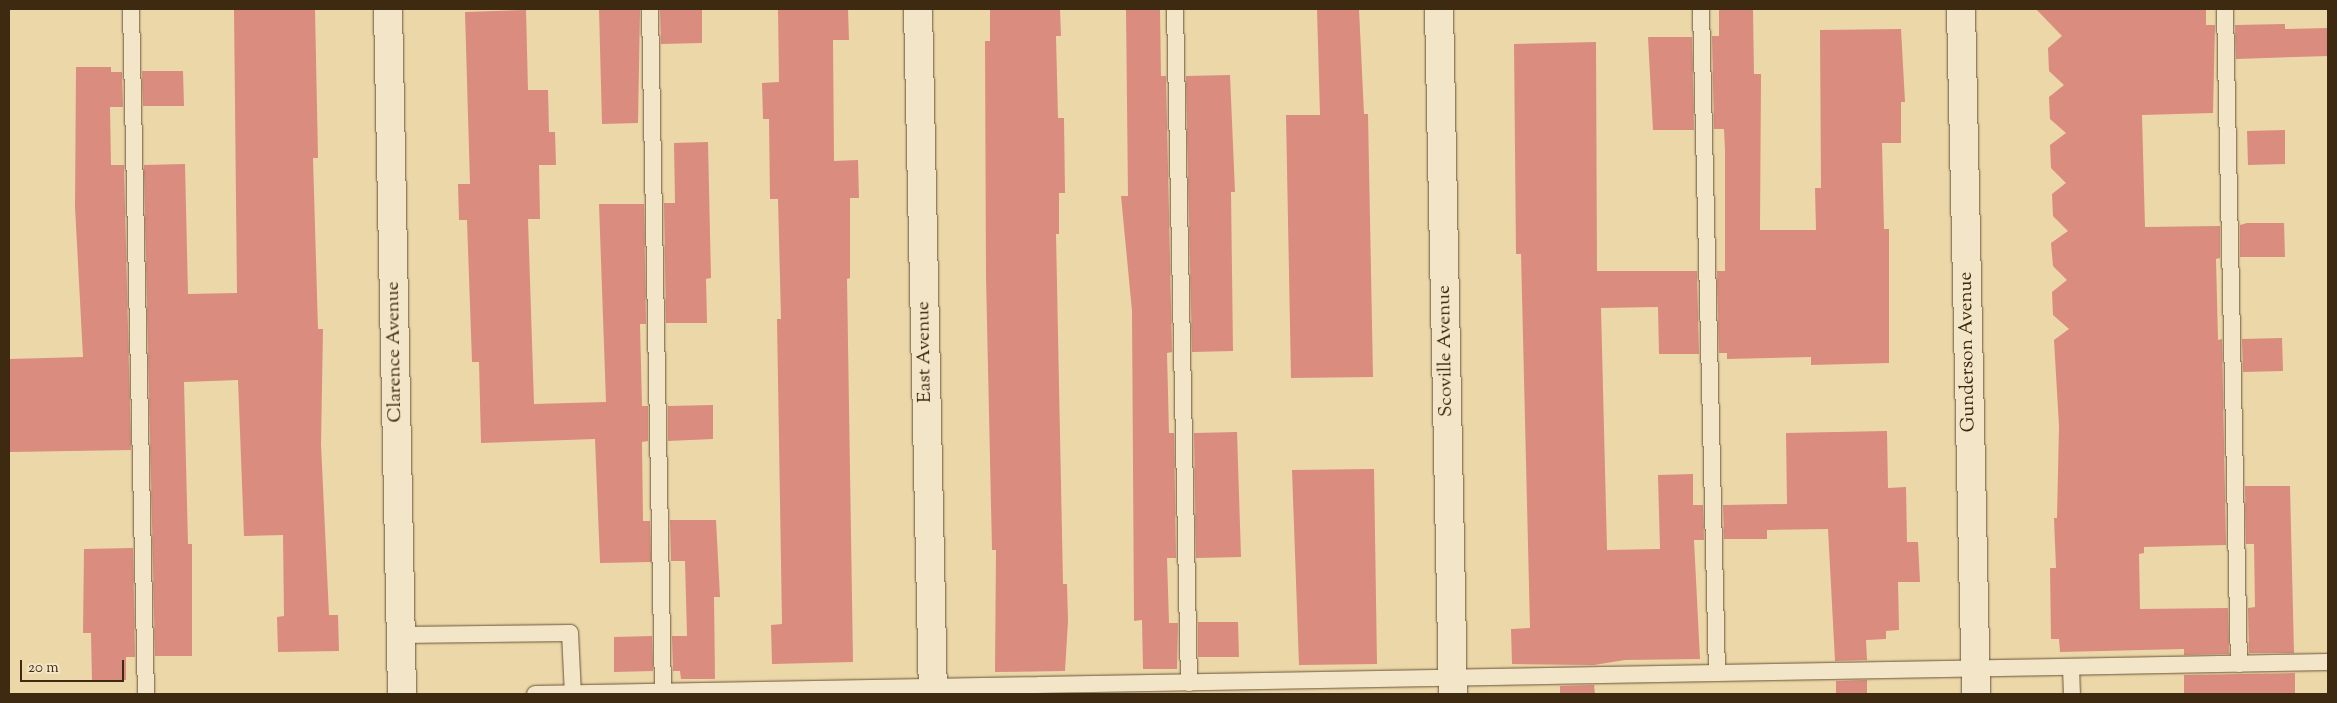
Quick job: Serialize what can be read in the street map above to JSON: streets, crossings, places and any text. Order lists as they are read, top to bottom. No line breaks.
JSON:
{"streets":{"street":["Scoville Avenue","Clarence Avenue","East Avenue","Gunderson Avenue"]},"scale_bar":"20 m"}
